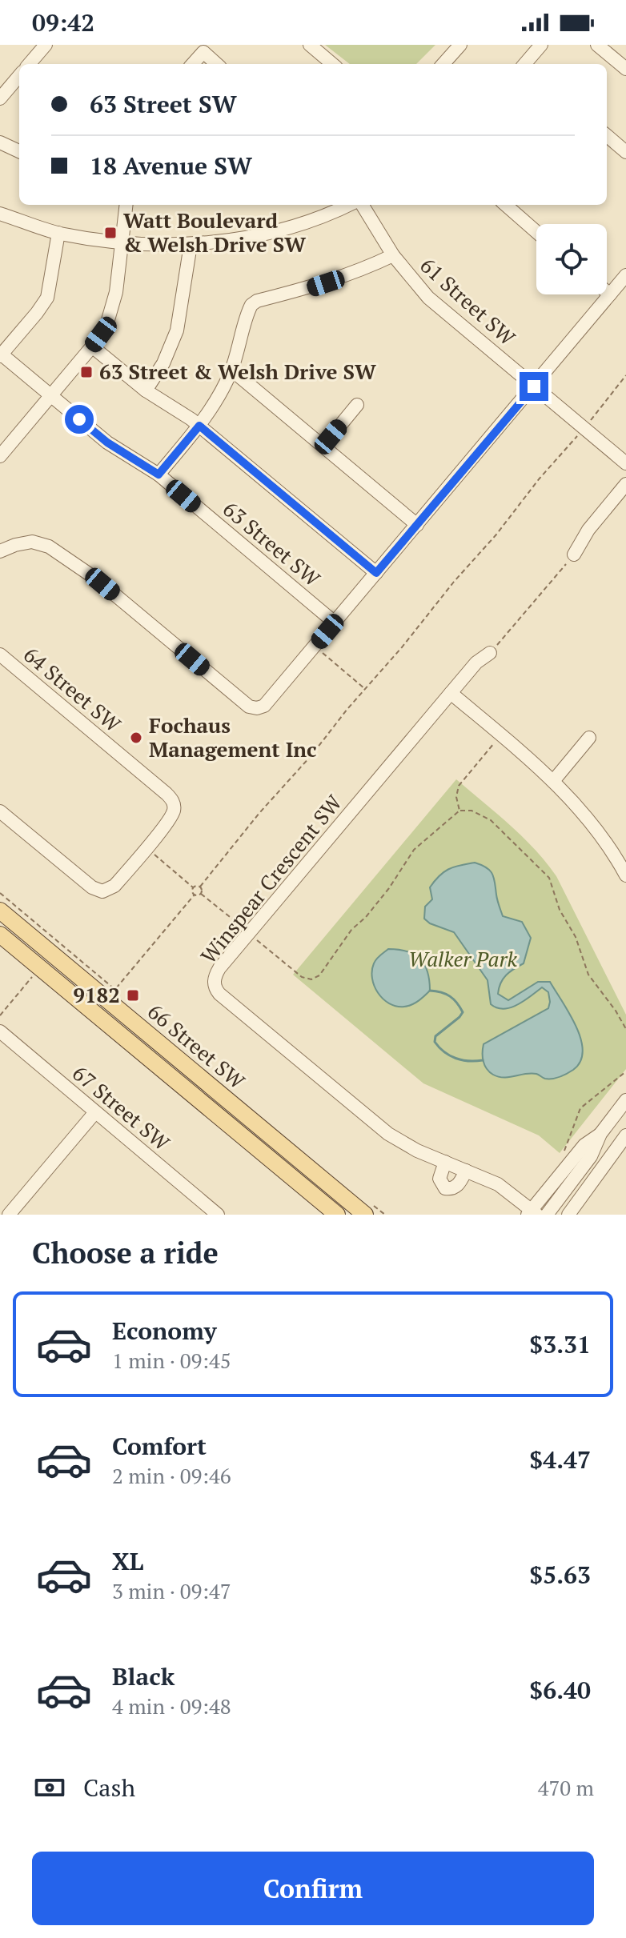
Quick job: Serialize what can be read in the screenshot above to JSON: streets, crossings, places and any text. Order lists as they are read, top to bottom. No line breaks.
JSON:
{"streets":{"main road":["66 Street SW"],"street":["61 Street SW","63 Street SW","64 Street SW","Winspear Crescent SW","67 Street SW"]},"parks":["Walker Park"],"places":{"transit":["Watt Boulevard & Welsh Drive SW","63 Street & Welsh Drive SW","9182"],"other":["Fochaus Management Inc"]},"page":{"status":"09:42","banner":["63 Street SW","18 Avenue SW"],"heading":"Choose a ride","list":[{"name":"Economy","note":"1 min · 09:45","value":"$3.31"},{"name":"Comfort","note":"2 min · 09:46","value":"$4.47"},{"name":"XL","note":"3 min · 09:47","value":"$5.63"},{"name":"Black","note":"4 min · 09:48","value":"$6.40"}],"pay":["Cash","470 m"],"buttons":"Confirm"}}
